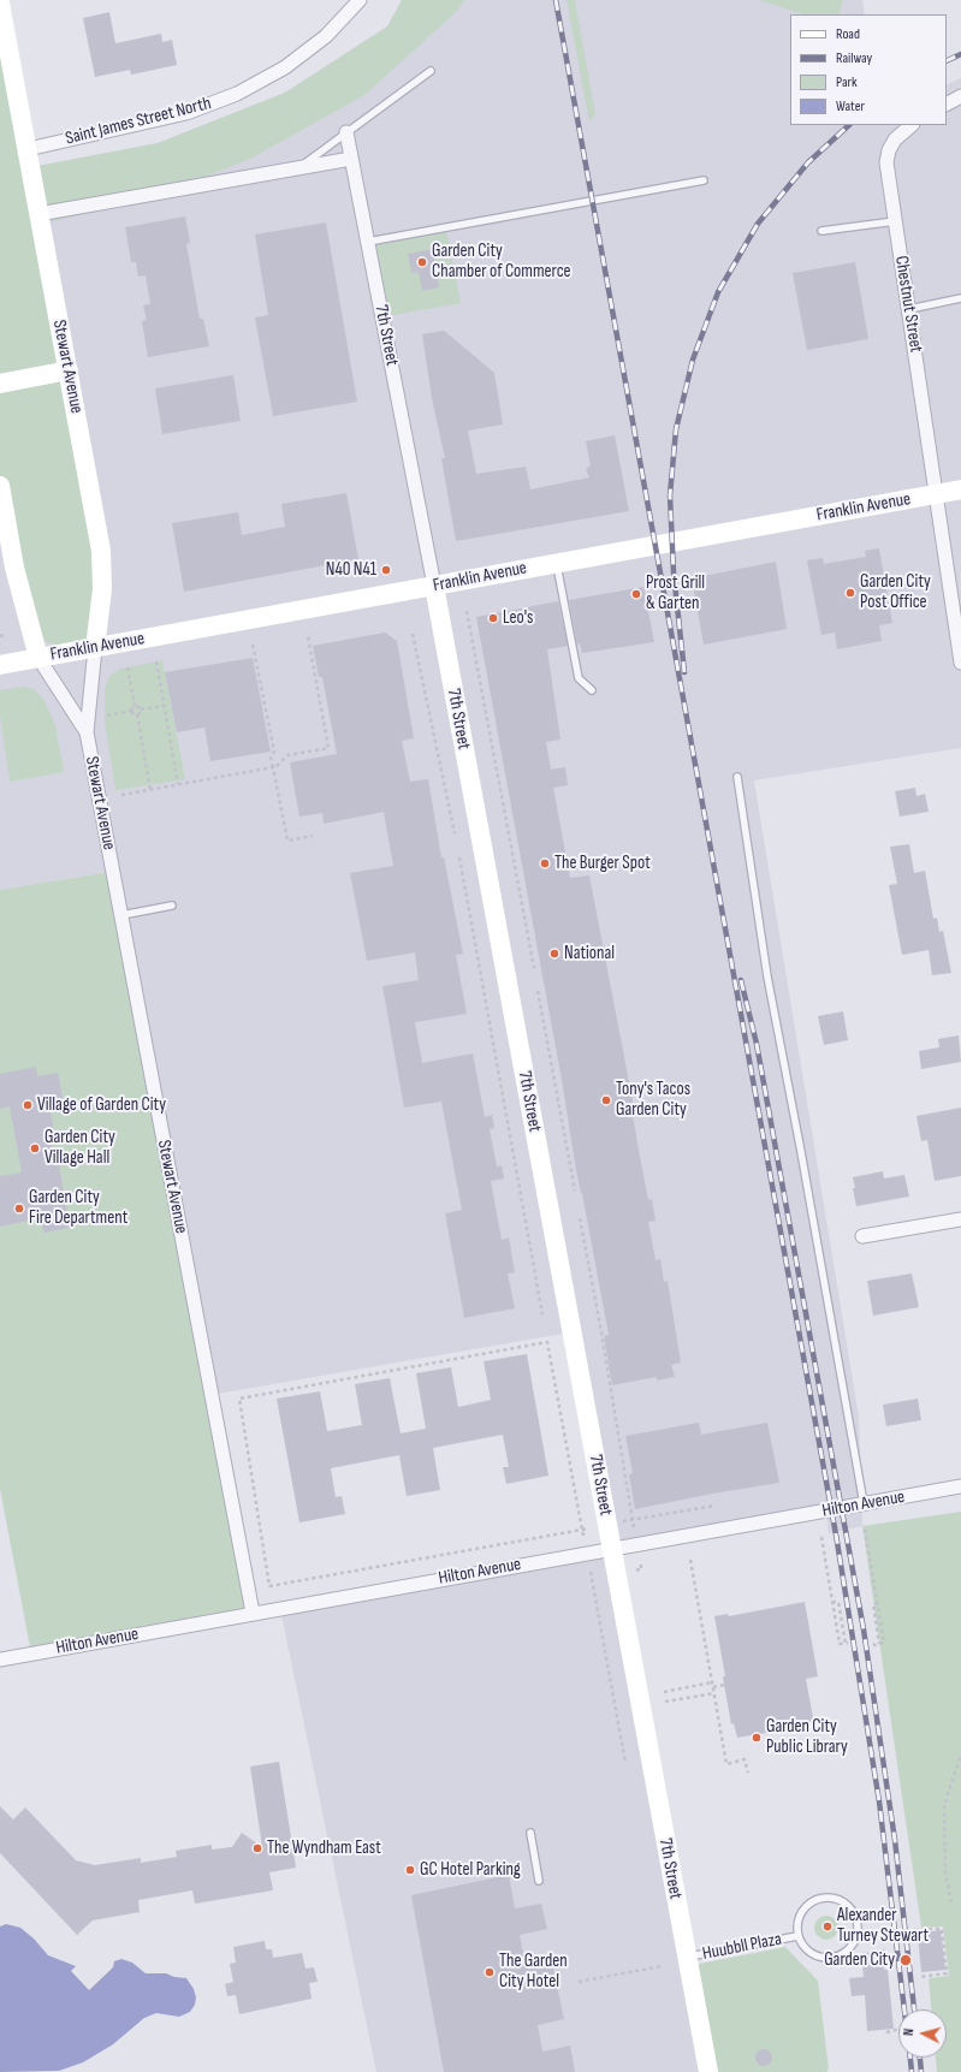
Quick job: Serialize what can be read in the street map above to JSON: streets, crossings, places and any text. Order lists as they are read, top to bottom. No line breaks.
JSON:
{"streets":{"main road":["7th Street","Stewart Avenue","Franklin Avenue"],"street":["Saint James Street North","Chestnut Street","Hilton Avenue"],"lane":["Huubbll Plaza"]},"crossings":[["Saint James Street North","Stewart Avenue"],["Chestnut Street","Franklin Avenue"],["7th Street","Franklin Avenue"],["7th Street","Hilton Avenue"],["7th Street","Huubbll Plaza"],["Stewart Avenue","Franklin Avenue"],["Stewart Avenue","Hilton Avenue"]],"places":["Garden City Chamber of Commerce","N40 N41","Garden City Post Office","Prost Grill & Garten","Leo's","The Burger Spot","National","Tony's Tacos Garden City","Village of Garden City","Garden City Village Hall","Garden City Fire Department","Garden City Public Library","The Wyndham East","GC Hotel Parking","Alexander Turney Stewart","Garden City","The Garden City Hotel"],"legend":["Road","Railway","Park","Water"],"north":"left"}
